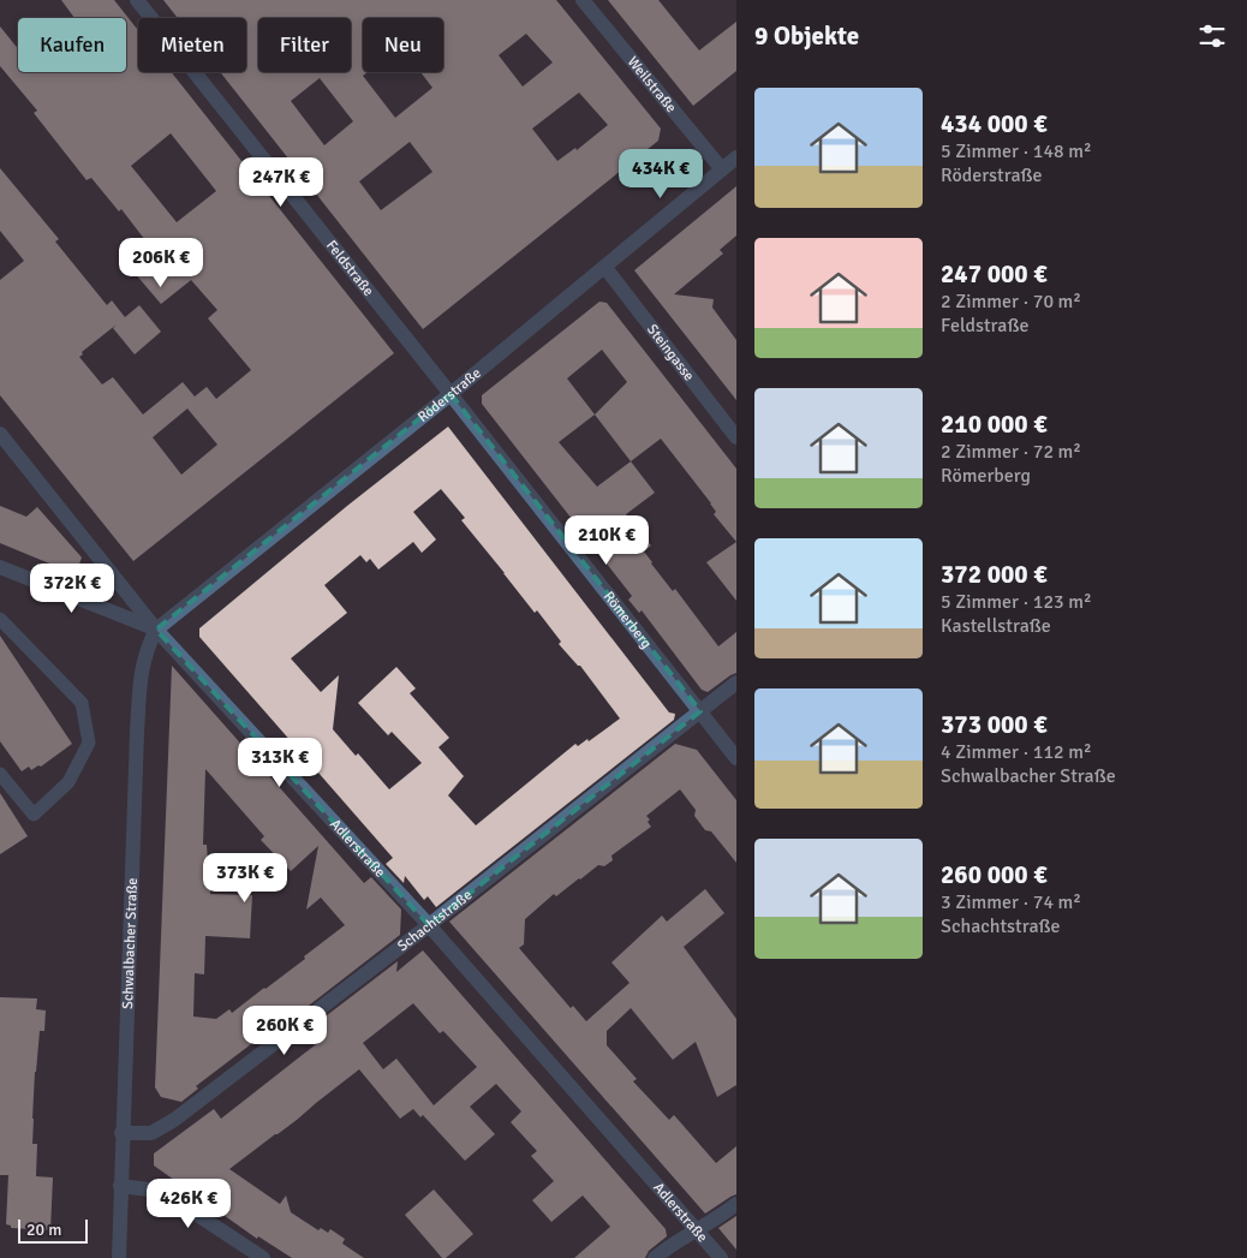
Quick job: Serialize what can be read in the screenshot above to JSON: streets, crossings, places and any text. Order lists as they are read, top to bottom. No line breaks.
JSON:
{"streets":{"street":["Weilstraße","Feldstraße","Steingasse","Röderstraße","Römerberg","Adlerstraße","Schachtstraße","Schwalbacher Straße"]},"crossings":[["Weilstraße","Röderstraße"],["Feldstraße","Röderstraße"],["Feldstraße","Römerberg"],["Steingasse","Röderstraße"],["Röderstraße","Römerberg"],["Röderstraße","Adlerstraße"],["Röderstraße","Schwalbacher Straße"],["Römerberg","Schachtstraße"],["Adlerstraße","Schachtstraße"],["Adlerstraße","Schwalbacher Straße"],["Schachtstraße","Schwalbacher Straße"]],"scale_bar":"20 m","page":{"heading":"9 Objekte","chip":["Kaufen","Mieten","Filter","Neu"],"list":[{"name":"434 000 €","note":"5 Zimmer · 148 m² · Röderstraße"},{"name":"247 000 €","note":"2 Zimmer · 70 m² · Feldstraße"},{"name":"210 000 €","note":"2 Zimmer · 72 m² · Römerberg"},{"name":"372 000 €","note":"5 Zimmer · 123 m² · Kastellstraße"},{"name":"373 000 €","note":"4 Zimmer · 112 m² · Schwalbacher Straße"},{"name":"260 000 €","note":"3 Zimmer · 74 m² · Schachtstraße"}],"price":["434K €","247K €","206K €","210K €","372K €","313K €","373K €","260K €","426K €"],"scale":"20 m"}}
